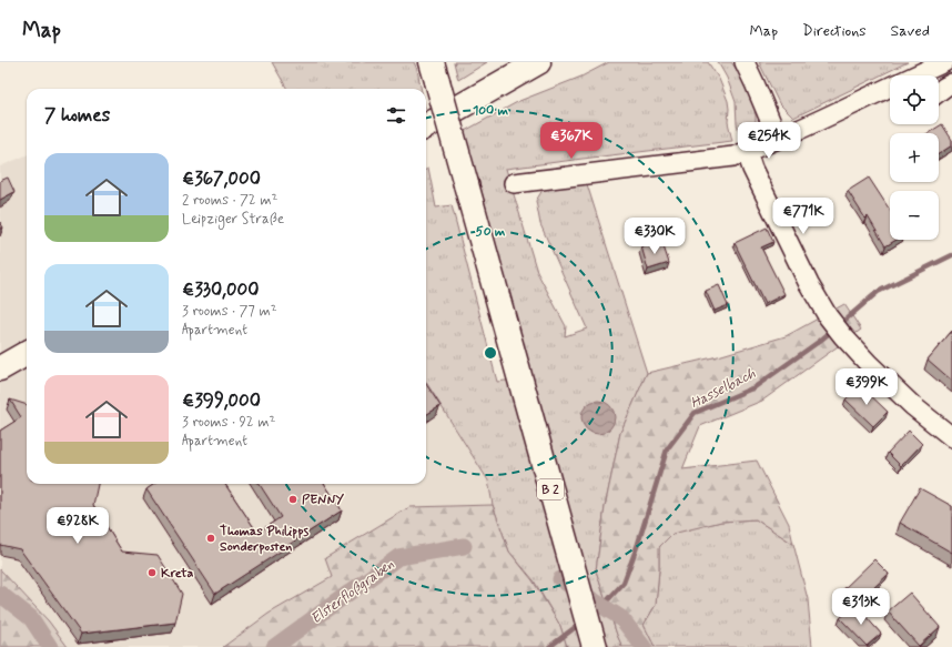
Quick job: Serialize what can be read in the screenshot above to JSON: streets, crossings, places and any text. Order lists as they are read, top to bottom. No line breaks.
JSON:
{"streets":{"main road":["B 2"]},"water":["Hasselbach","Elsterfloßgraben"],"places":["PENNY","Thomas Philipps Sonderposten","Kreta"],"page":{"header":"Map","nav":["Map","Directions","Saved"],"map_buttons":["+","−"],"heading":"7 homes","price":["€367K","€254K","€771K","€330K","€399K","€928K","€313K"],"list":[{"name":"€367,000","note":"2 rooms · 72 m² · Leipziger Straße"},{"name":"€330,000","note":"3 rooms · 77 m² · Apartment"},{"name":"€399,000","note":"3 rooms · 92 m² · Apartment"}]},"rings":["100 m","50 m"]}
